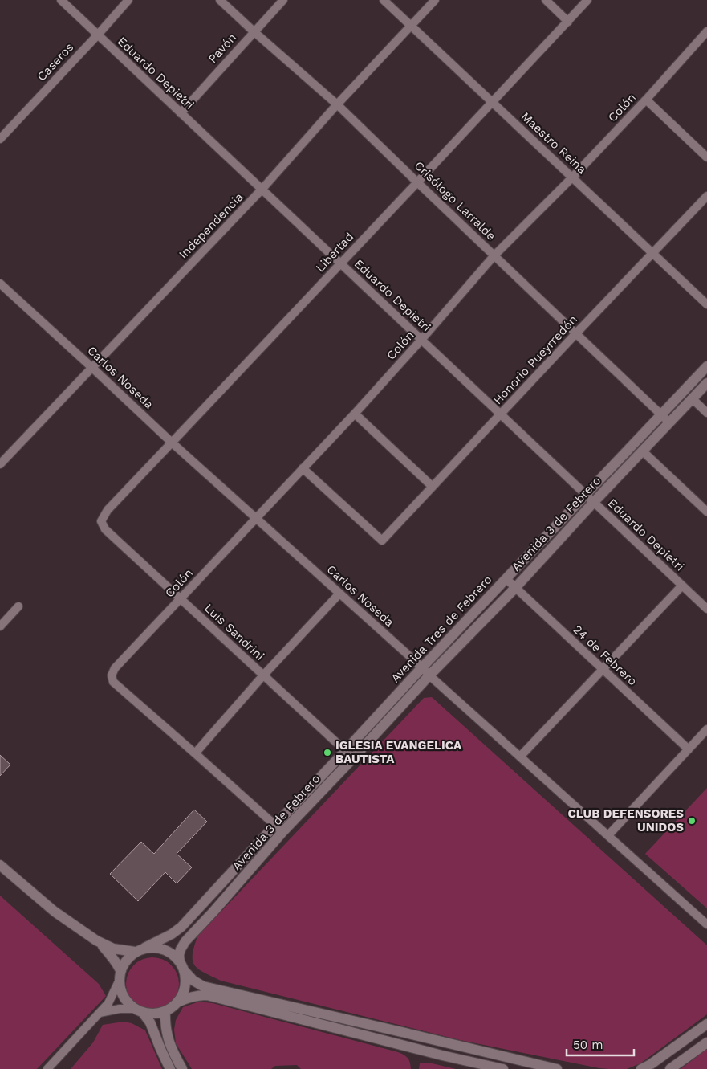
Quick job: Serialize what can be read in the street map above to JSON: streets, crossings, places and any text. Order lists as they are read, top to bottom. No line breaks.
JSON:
{"streets":{"main road":["Avenida 3 de Febrero","Avenida Tres de Febrero"],"street":["Pavón","Caseros","Eduardo Depietri","Colón","Maestro Reina","Crisólogo Larralde","Independencia","Libertad","Honorio Pueyrredón","Carlos Noseda","Luis Sandrini","24 de Febrero"]},"crossings":[["Pavón","Eduardo Depietri"],["Pavón","Crisólogo Larralde"],["Caseros","Eduardo Depietri"],["Eduardo Depietri","Colón"],["Eduardo Depietri","Independencia"],["Eduardo Depietri","Libertad"],["Eduardo Depietri","Honorio Pueyrredón"],["Eduardo Depietri","Avenida 3 de Febrero"],["Eduardo Depietri","Avenida Tres de Febrero"],["Colón","Maestro Reina"],["Colón","Crisólogo Larralde"],["Colón","Honorio Pueyrredón"],["Colón","Carlos Noseda"],["Colón","Luis Sandrini"],["Maestro Reina","Independencia"],["Maestro Reina","Libertad"],["Maestro Reina","Honorio Pueyrredón"],["Crisólogo Larralde","Independencia"],["Crisólogo Larralde","Libertad"],["Crisólogo Larralde","Honorio Pueyrredón"],["Crisólogo Larralde","Avenida 3 de Febrero"],["Crisólogo Larralde","Avenida Tres de Febrero"],["Independencia","Carlos Noseda"],["Libertad","Carlos Noseda"],["Libertad","Luis Sandrini"],["Carlos Noseda","Avenida 3 de Febrero"],["Carlos Noseda","Avenida Tres de Febrero"],["Avenida 3 de Febrero","Avenida Tres de Febrero"],["Avenida 3 de Febrero","Luis Sandrini"],["Avenida 3 de Febrero","24 de Febrero"],["Avenida Tres de Febrero","Luis Sandrini"],["Avenida Tres de Febrero","24 de Febrero"]],"places":["IGLESIA EVANGELICA BAUTISTA","CLUB DEFENSORES UNIDOS"],"scale_bar":"50 m"}
